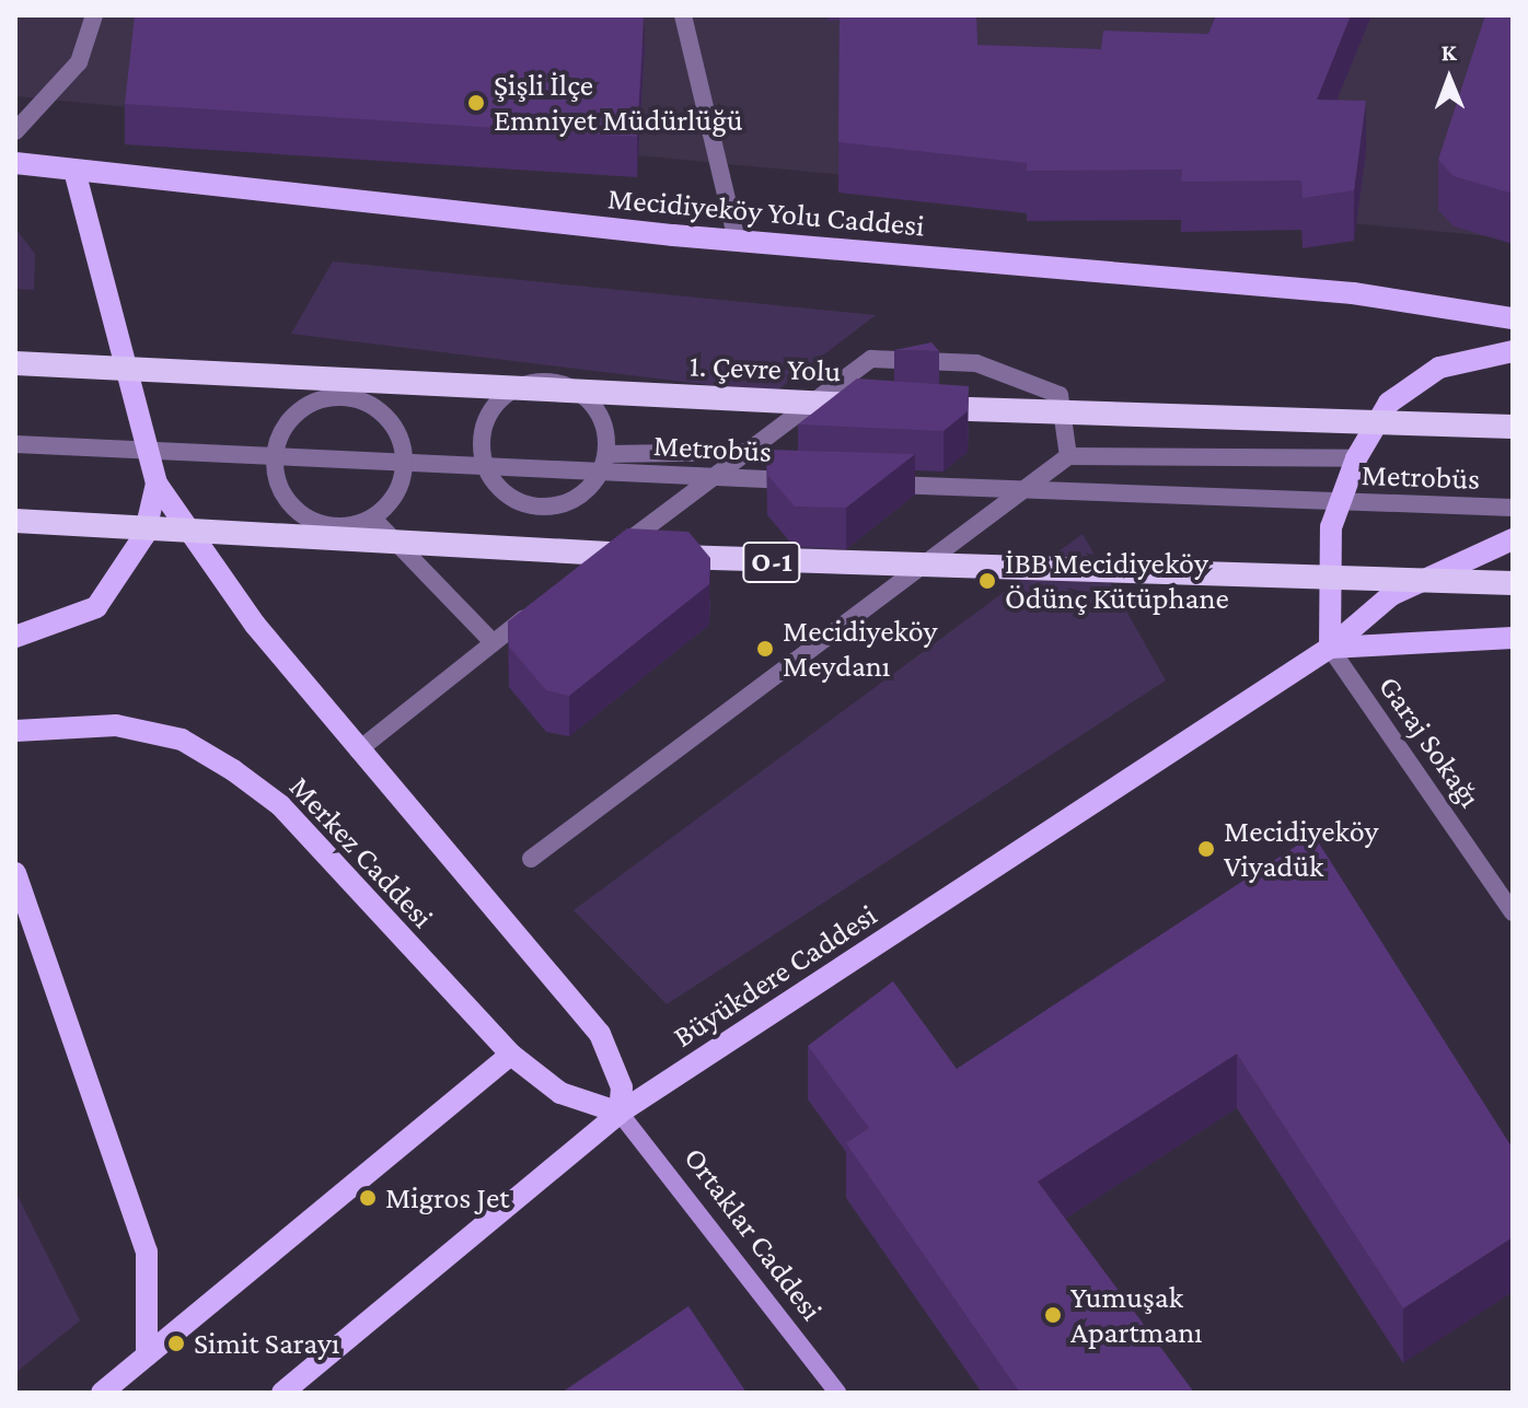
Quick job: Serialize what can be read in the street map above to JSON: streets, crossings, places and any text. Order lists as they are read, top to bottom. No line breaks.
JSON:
{"streets":{"highway":["1. Çevre Yolu","O-1"],"main road":["Mecidiyeköy Yolu Caddesi","Merkez Caddesi","Büyükdere Caddesi","Ortaklar Caddesi"],"street":["Metrobüs","Garaj Sokağı"]},"crossings":[["Garaj Sokağı","Büyükdere Caddesi"],["Merkez Caddesi","Büyükdere Caddesi"],["Merkez Caddesi","Ortaklar Caddesi"],["Büyükdere Caddesi","Ortaklar Caddesi"]],"places":["Şişli İlçe Emniyet Müdürlüğü","İBB Mecidiyeköy Ödünç Kütüphane","Mecidiyeköy Meydanı","Mecidiyeköy Viyadük","Migros Jet","Yumuşak Apartmanı","Simit Sarayı"],"north":"top"}
